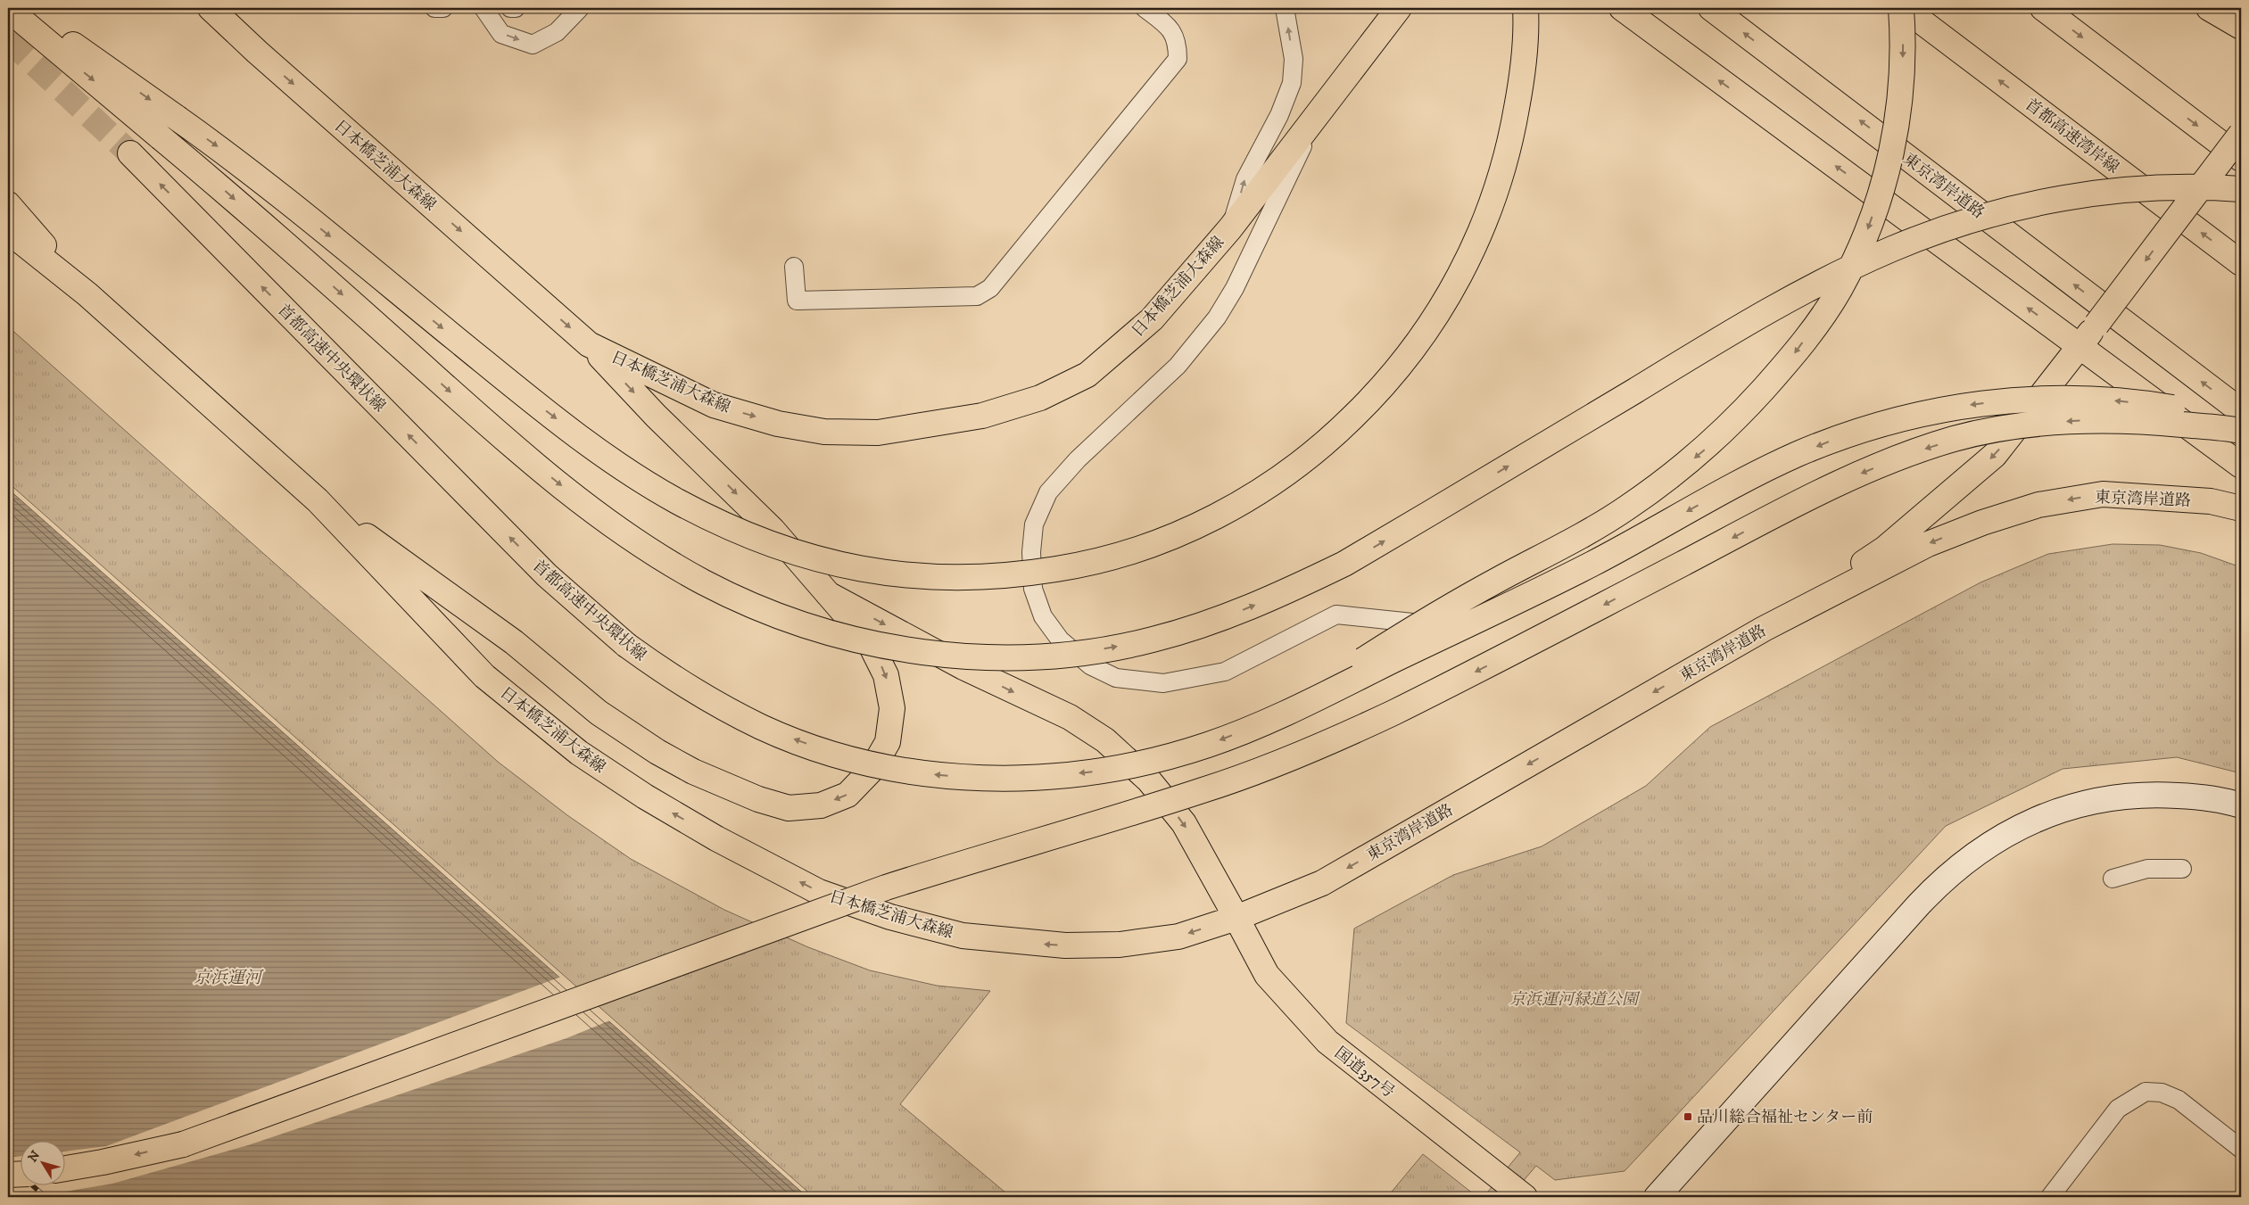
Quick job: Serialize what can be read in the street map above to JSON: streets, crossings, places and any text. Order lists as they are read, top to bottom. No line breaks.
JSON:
{"streets":{"main road":["首都高速湾岸線","日本橋芝浦大森線","東京湾岸道路","首都高速中央環状線","国道357号"]},"crossings":[["日本橋芝浦大森線","東京湾岸道路"],["日本橋芝浦大森線","国道357号"],["東京湾岸道路","国道357号"]],"one_way":["国道357号"],"water":["京浜運河"],"parks":["京浜運河緑道公園"],"places":{"transit":["品川総合福祉センター前"]},"north":"top left"}
